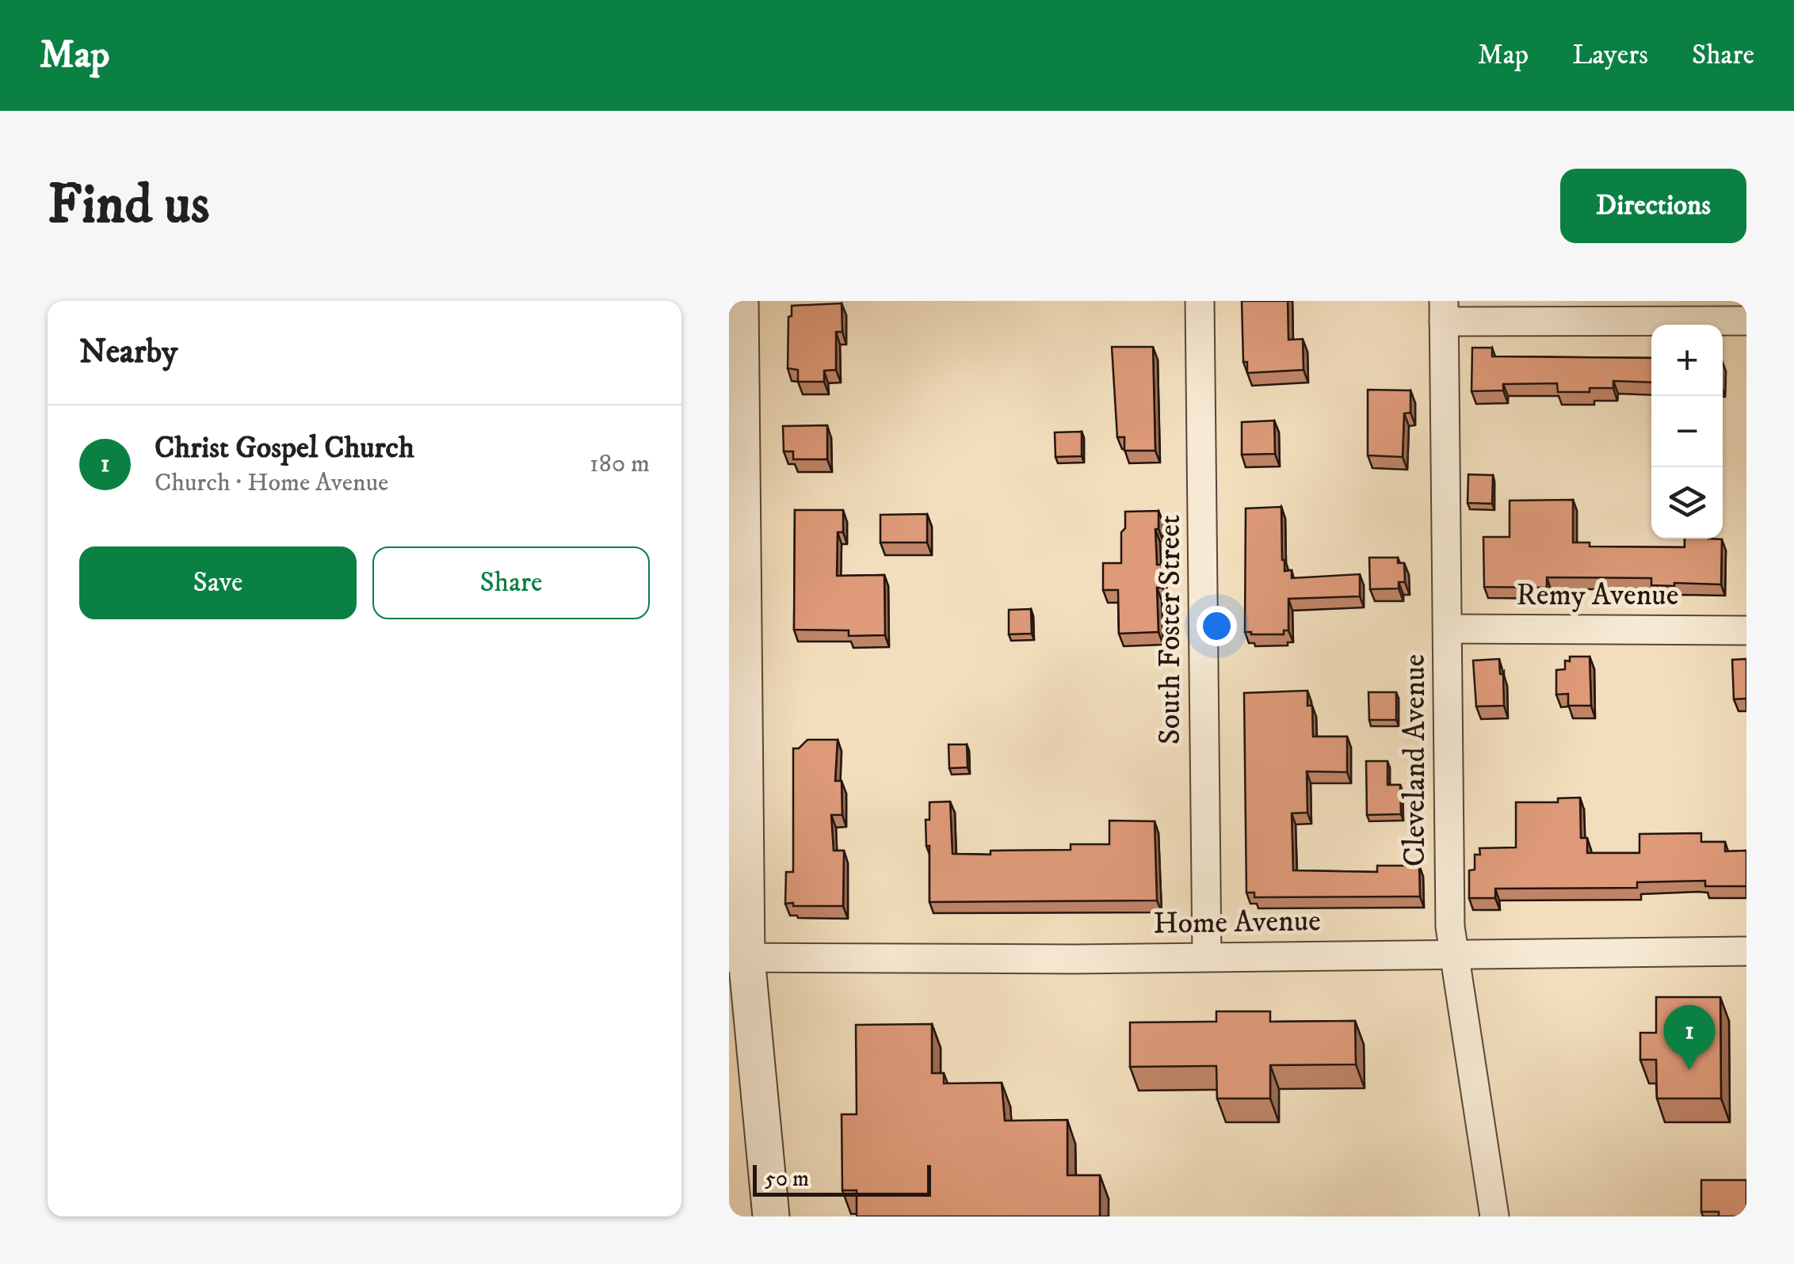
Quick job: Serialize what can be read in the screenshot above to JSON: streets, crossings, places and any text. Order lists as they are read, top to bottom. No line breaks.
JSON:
{"streets":{"street":["Remy Avenue","South Foster Street","Cleveland Avenue","Home Avenue"]},"crossings":[["Remy Avenue","Cleveland Avenue"],["South Foster Street","Home Avenue"],["Cleveland Avenue","Home Avenue"]],"scale_bar":"50 m","page":{"header":"Map","nav":["Map","Layers","Share"],"buttons":["Directions",["Save","Share"]],"title":"Find us","heading":"Nearby","map_buttons":["+","−"],"list":[{"mark":"1","name":"Christ Gospel Church","note":"Church · Home Avenue","value":"180 m"}],"pins":"1","scale":"50 m"}}
